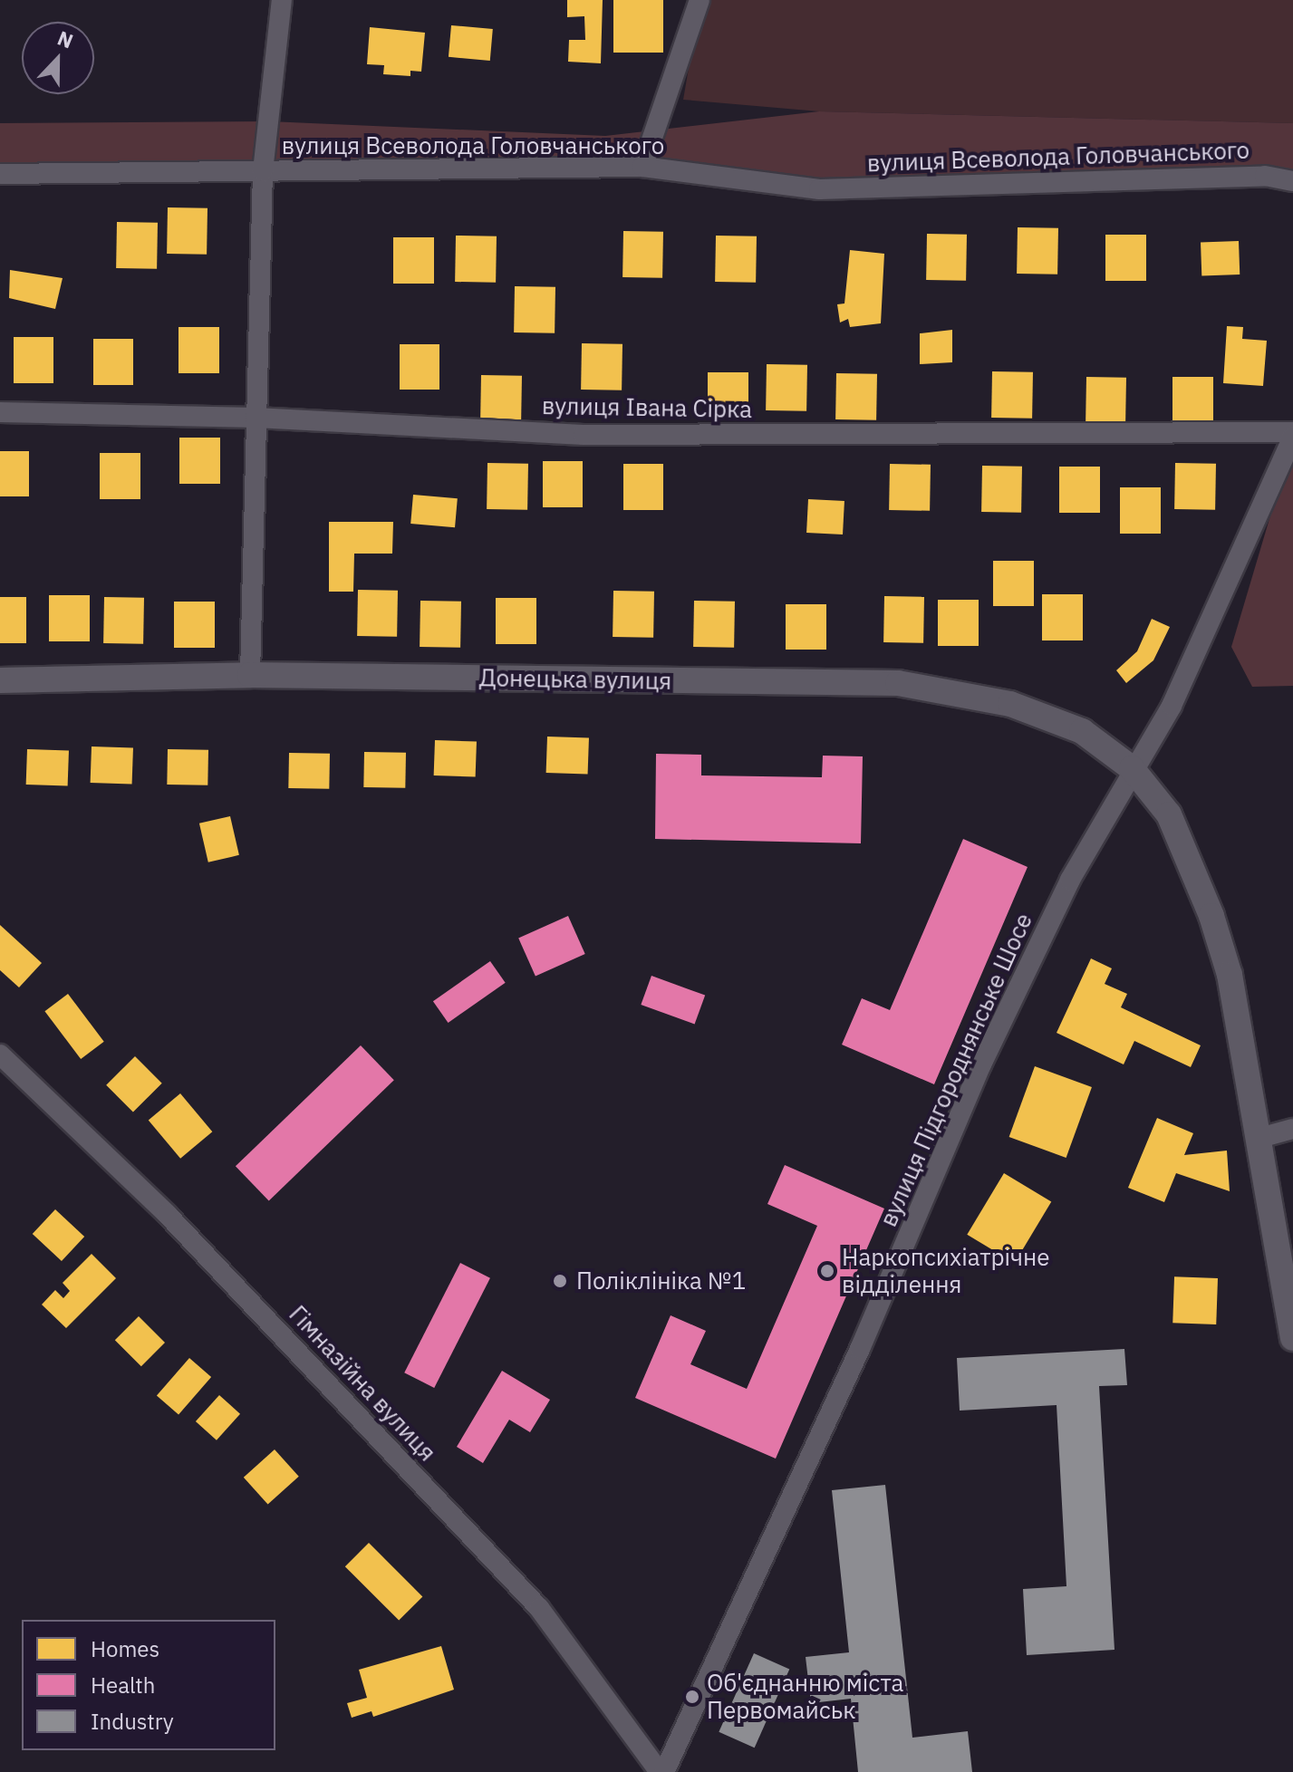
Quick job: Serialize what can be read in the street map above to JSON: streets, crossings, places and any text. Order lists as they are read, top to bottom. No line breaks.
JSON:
{"streets":{"street":["вулиця Всеволода Головчанського","вулиця Івана Сірка","Донецька вулиця","вулиця Підгороднянське Шосе","Гімназійна вулиця"]},"crossings":[["вулиця Івана Сірка","вулиця Підгороднянське Шосе"],["Донецька вулиця","вулиця Підгороднянське Шосе"],["вулиця Підгороднянське Шосе","Гімназійна вулиця"]],"places":["Наркопсихіатрічне відділення","Поліклініка №1","Об'єднанню міста Первомайськ"],"legend":["Homes","Health","Industry"],"north":"top"}
